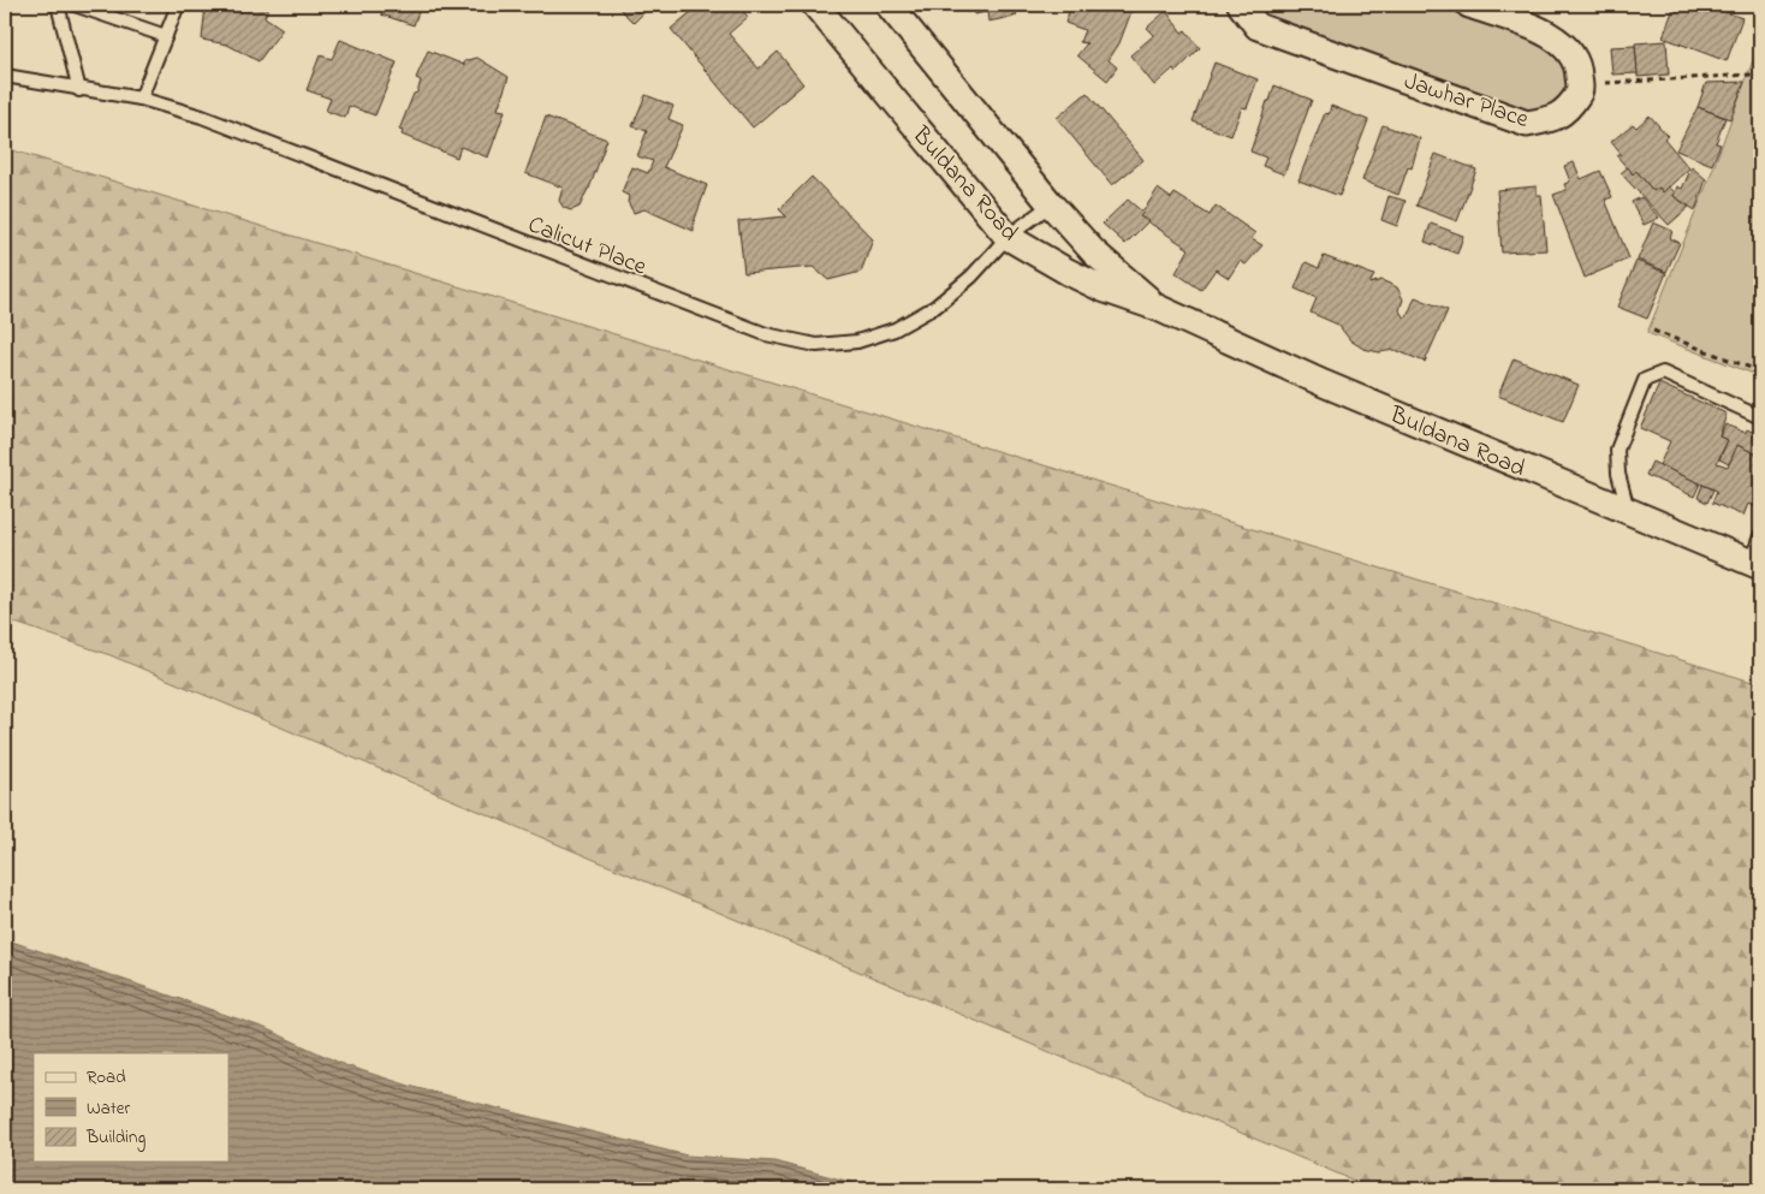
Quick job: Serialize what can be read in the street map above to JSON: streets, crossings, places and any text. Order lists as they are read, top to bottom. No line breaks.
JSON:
{"streets":{"street":["Jawhar Place","Buldana Road"],"lane":["Calicut Place"]},"crossings":[["Buldana Road","Calicut Place"]],"legend":["Road","Water","Building"]}
